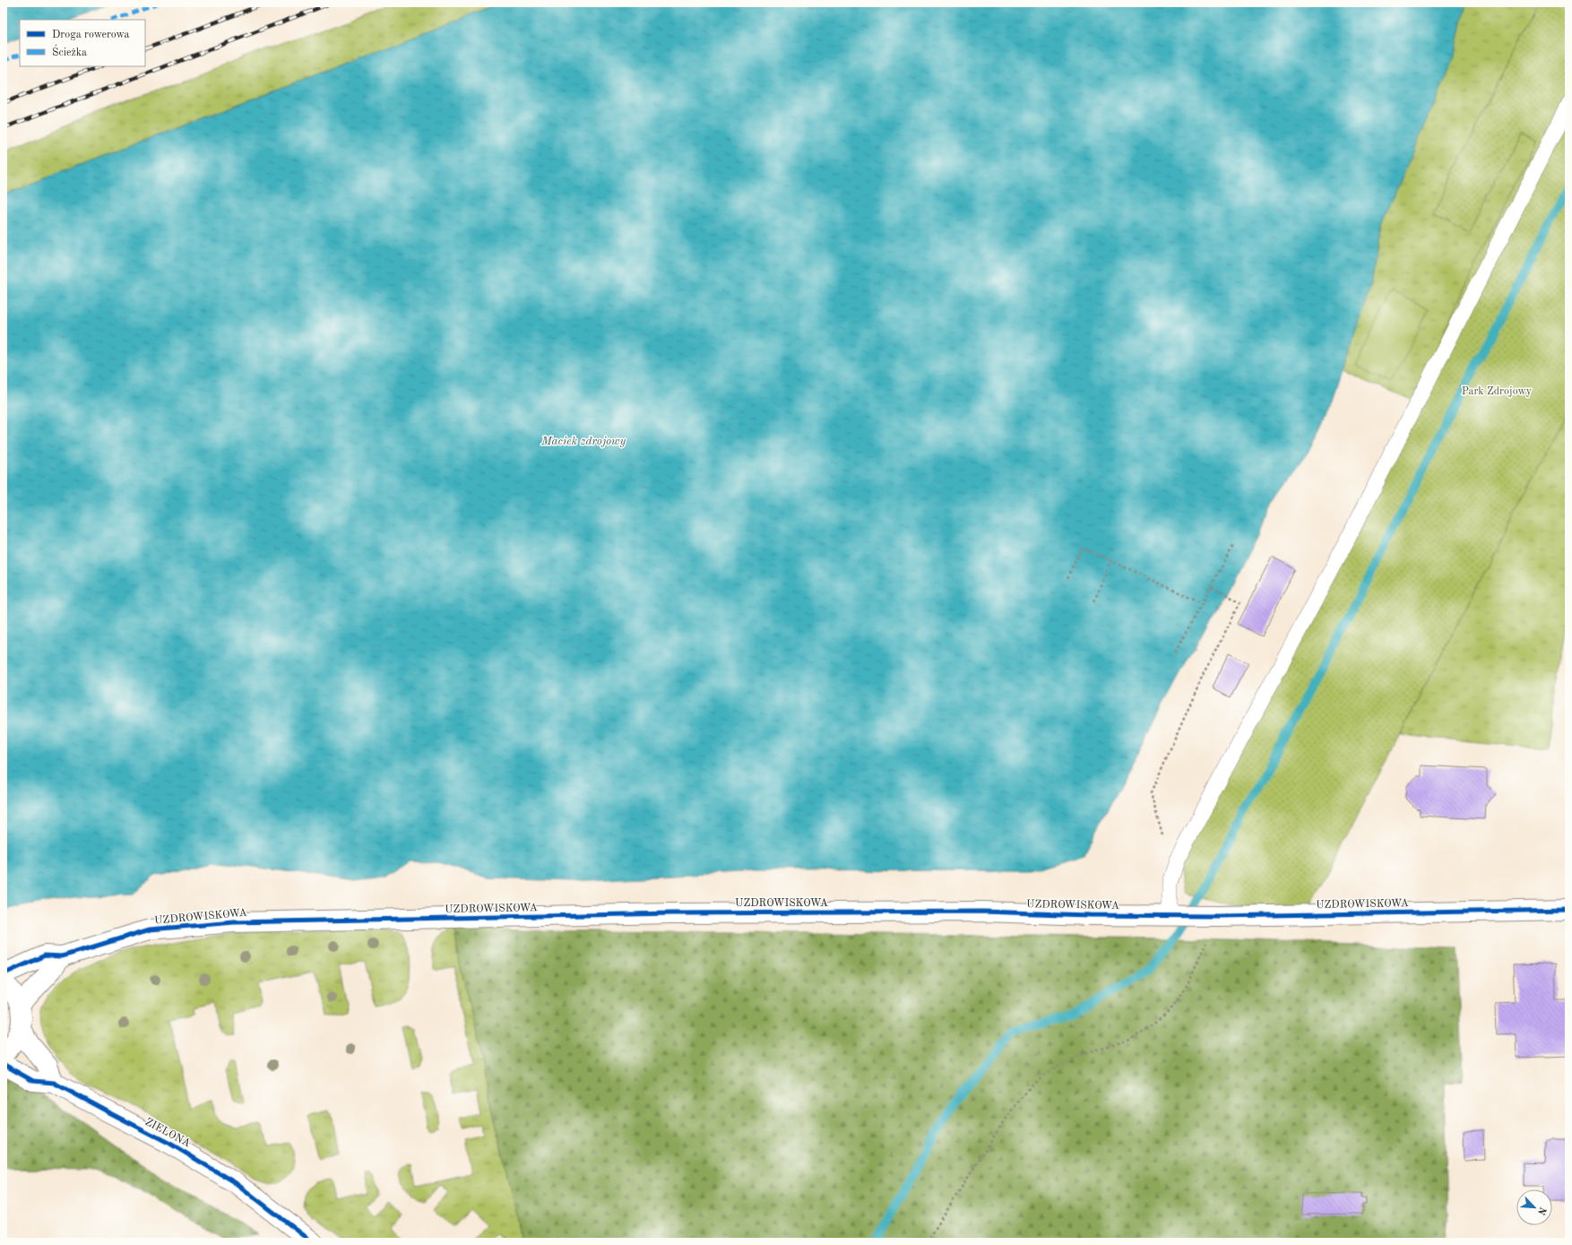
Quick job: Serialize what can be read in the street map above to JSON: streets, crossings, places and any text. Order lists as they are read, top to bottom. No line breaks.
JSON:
{"streets":{"street":["UZDROWISKOWA","ZIELONA"]},"water":["Maciek zdrojowy"],"parks":["Park Zdrojowy"],"legend":["Droga rowerowa","Ścieżka"],"north":"bottom right"}
